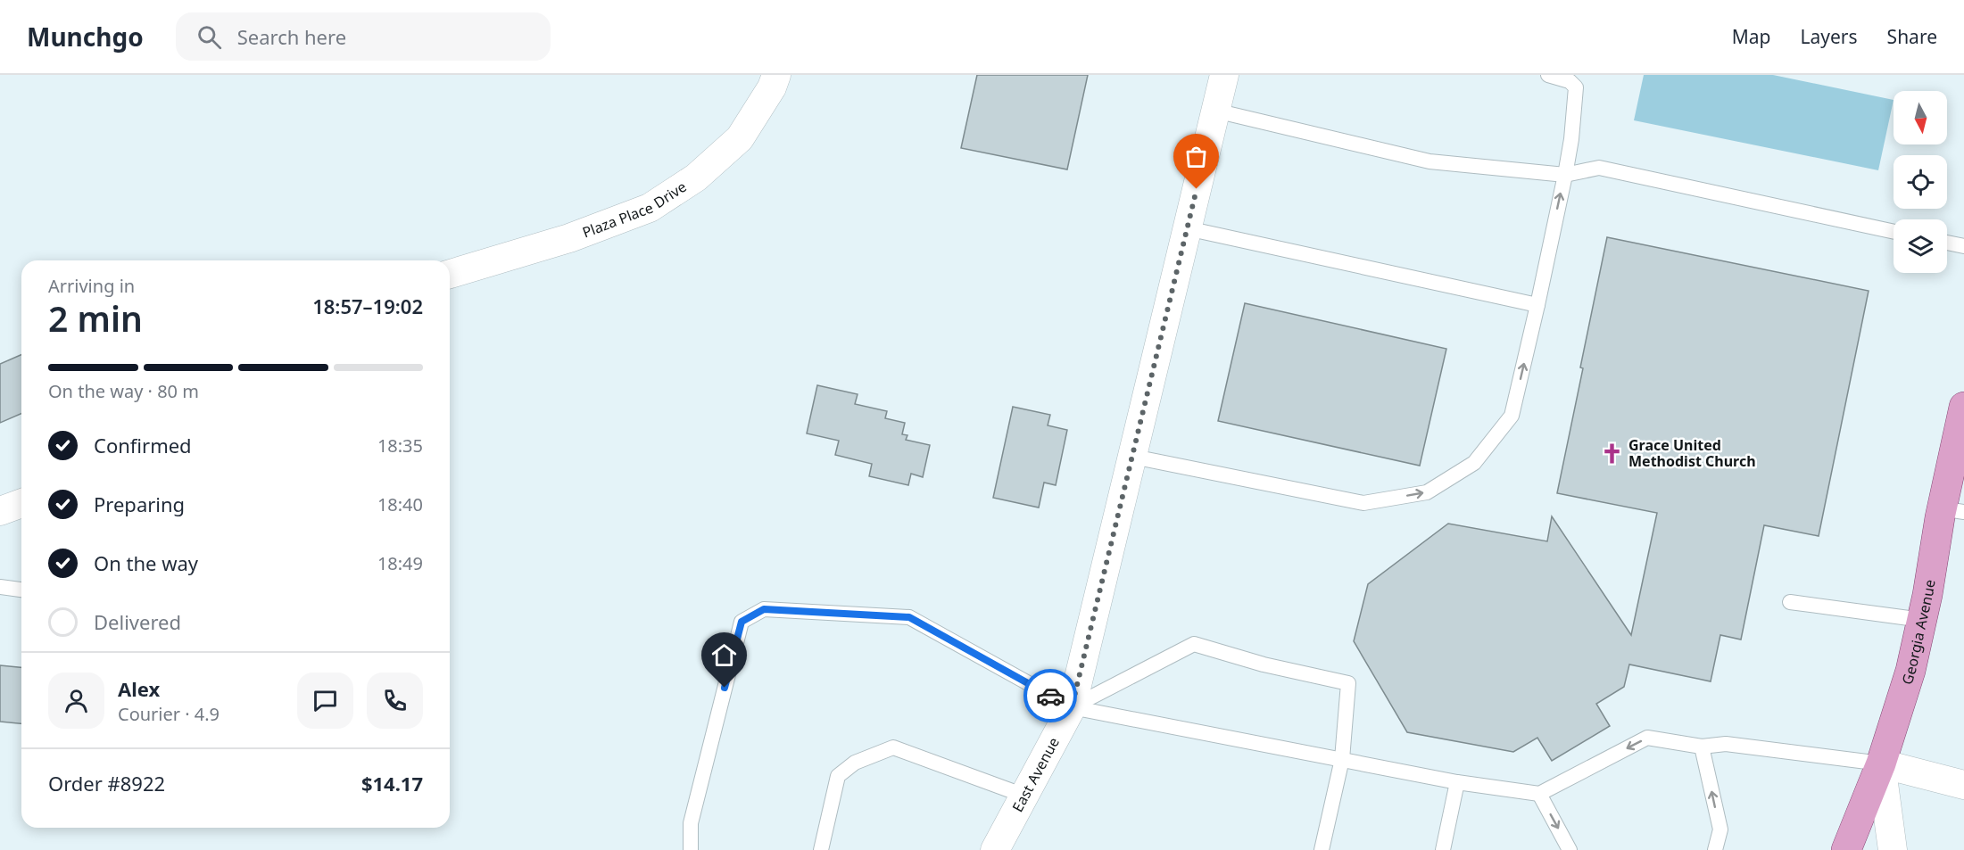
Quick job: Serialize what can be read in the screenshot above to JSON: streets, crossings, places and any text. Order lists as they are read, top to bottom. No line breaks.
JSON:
{"streets":{"main road":["Georgia Avenue"],"street":["Plaza Place Drive","East Avenue"]},"places":{"church":["Grace United Methodist Church"]},"north":"bottom","page":{"header":"Munchgo","search":"Search here","nav":["Map","Layers","Share"],"heading":["2 min","Arriving in","18:57–19:02"],"panel":["Alex","Courier · 4.9","Order #8922","$14.17"],"bar":"On the way · 80 m","list":[["Confirmed","18:35"],["Preparing","18:40"],["On the way","18:49"],"Delivered"]}}
